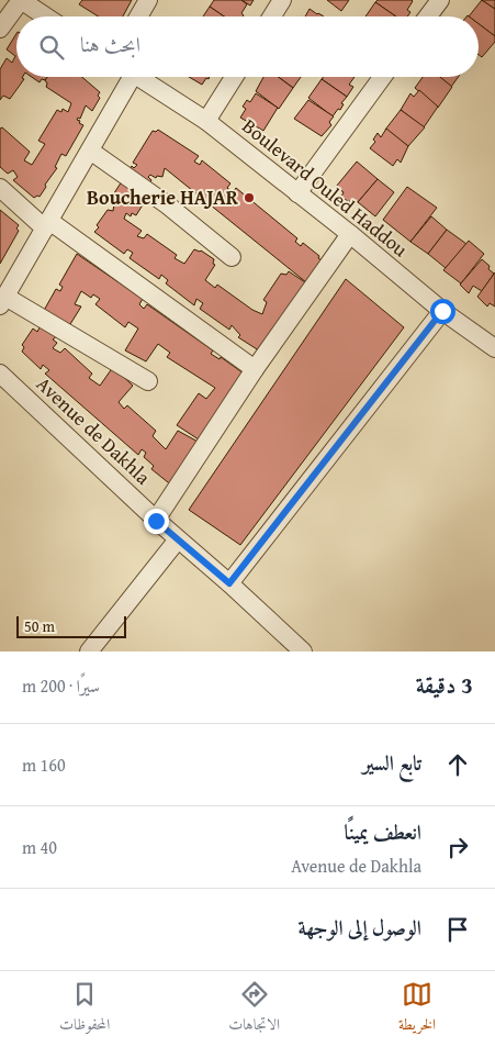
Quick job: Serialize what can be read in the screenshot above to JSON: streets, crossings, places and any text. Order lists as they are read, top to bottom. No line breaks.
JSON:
{"streets":{"street":["Boulevard Ouled Haddou","Avenue de Dakhla"]},"places":["Boucherie HAJAR"],"scale_bar":"50 m","page":{"search":"ابحث هنا","scale":"50 m","heading":["3 دقيقة","سيرًا · 200 m"],"list":[["تابع السير","160 m"],["انعطف يمينًا","Avenue de Dakhla","40 m"],"الوصول إلى الوجهة"],"nav":["الخريطة","الاتجاهات","المحفوظات"]}}
